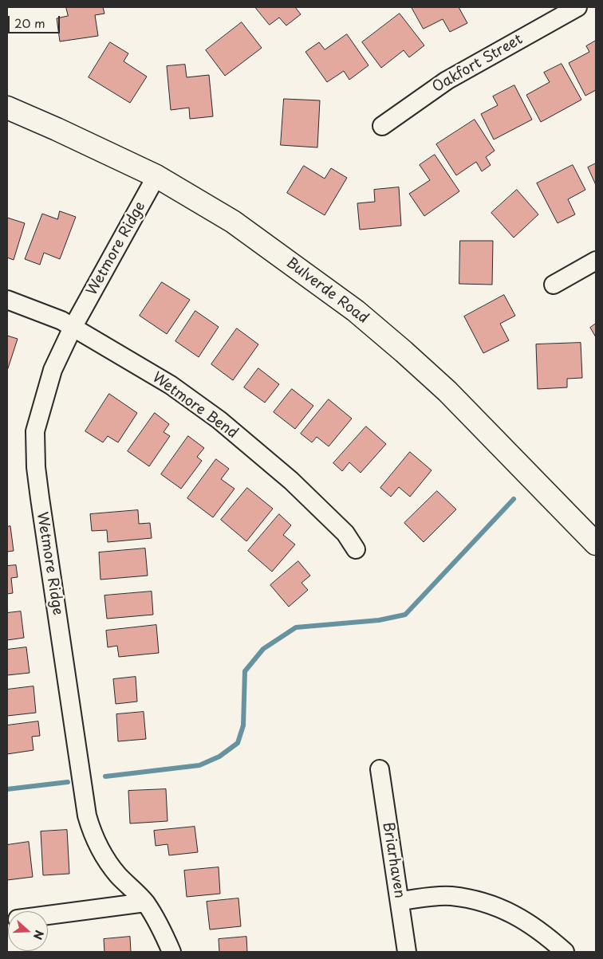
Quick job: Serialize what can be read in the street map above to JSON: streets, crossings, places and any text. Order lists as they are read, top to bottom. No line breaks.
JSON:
{"streets":{"main road":["Bulverde Road"],"street":["Oakfort Street","Wetmore Ridge","Wetmore Bend","Briarhaven"]},"crossings":[["Wetmore Ridge","Bulverde Road"],["Wetmore Ridge","Wetmore Bend"]],"scale_bar":"20 m","north":"right"}
